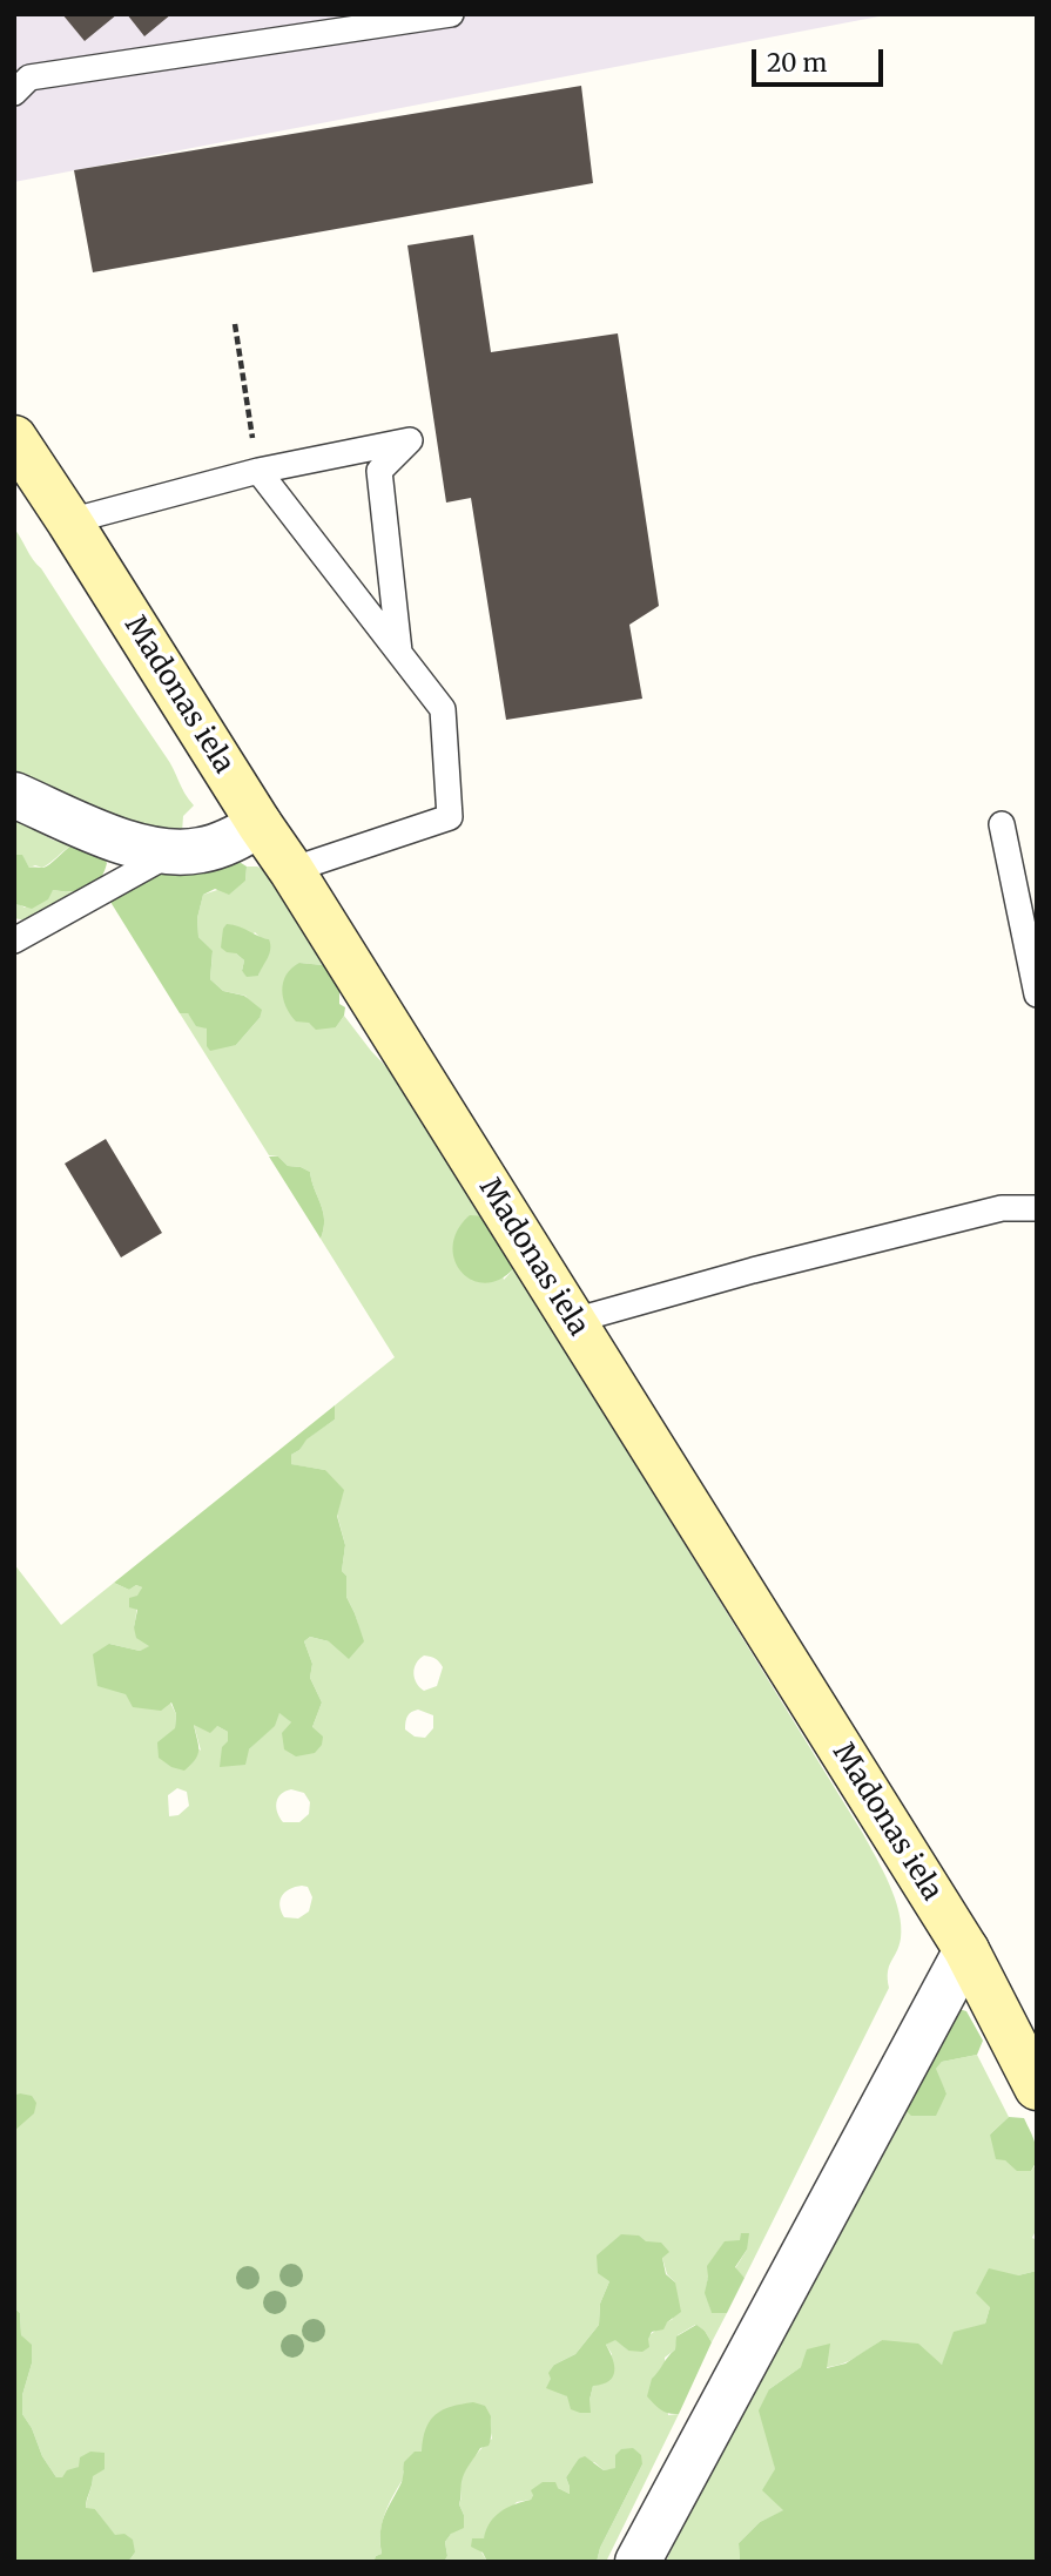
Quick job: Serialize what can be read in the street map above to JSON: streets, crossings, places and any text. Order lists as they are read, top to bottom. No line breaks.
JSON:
{"streets":{"main road":["Madonas iela"]},"scale_bar":"20 m"}
